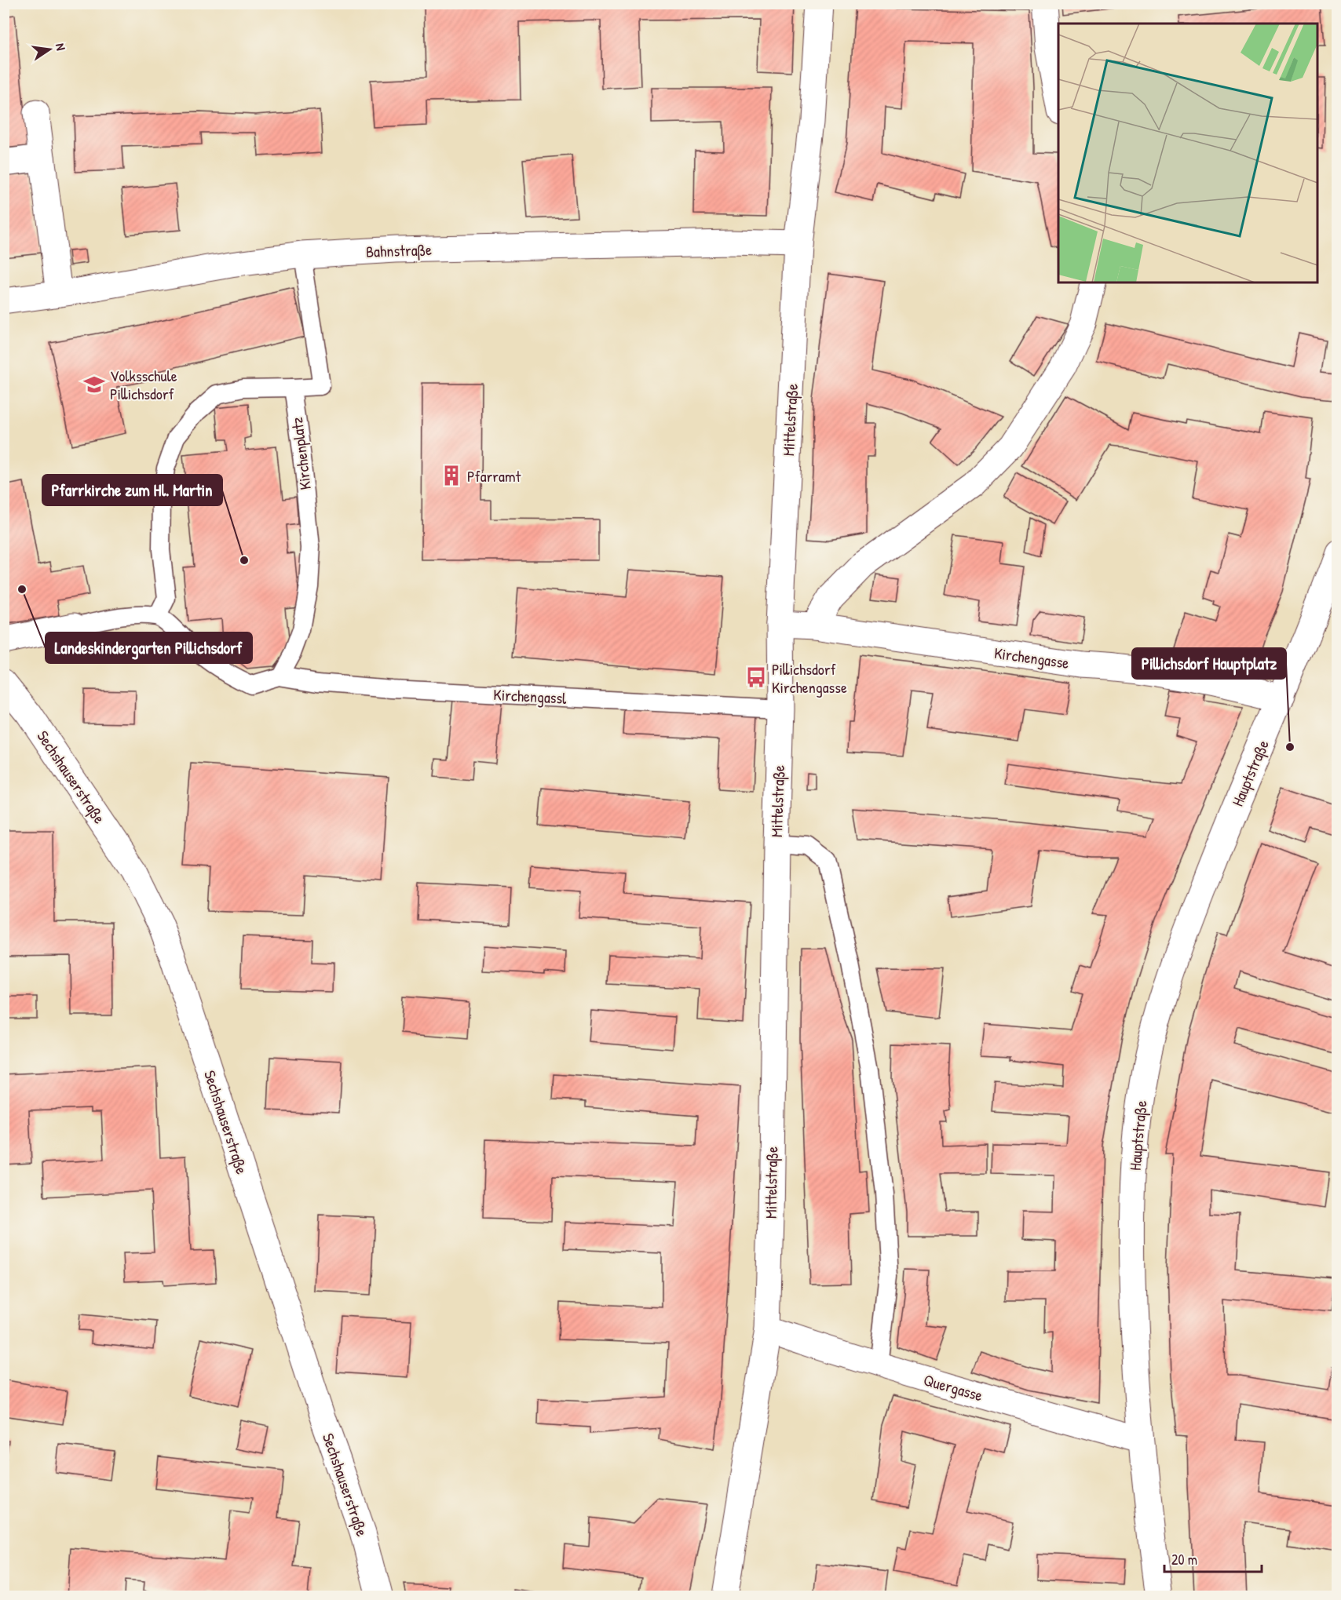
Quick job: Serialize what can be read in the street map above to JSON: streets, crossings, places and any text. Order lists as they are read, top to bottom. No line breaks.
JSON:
{"streets":{"street":["Bahnstraße","Mittelstraße","Kirchengasse","Hauptstraße","Sechshauserstraße","Quergasse"],"lane":["Kirchenplatz","Kirchengassl"]},"crossings":[["Bahnstraße","Mittelstraße"],["Mittelstraße","Kirchengasse"],["Mittelstraße","Kirchengassl"],["Mittelstraße","Quergasse"],["Kirchenplatz","Kirchengassl"],["Kirchengasse","Hauptstraße"],["Hauptstraße","Quergasse"]],"places":{"school or university":["Volksschule Pillichsdorf"],"building":["Pfarramt"],"other":["Pfarrkirche zum Hl. Martin","Landeskindergarten Pillichsdorf","Pillichsdorf Hauptplatz"],"bus stop":["Pillichsdorf Kirchengasse"]},"scale_bar":"20 m","north":"right"}
